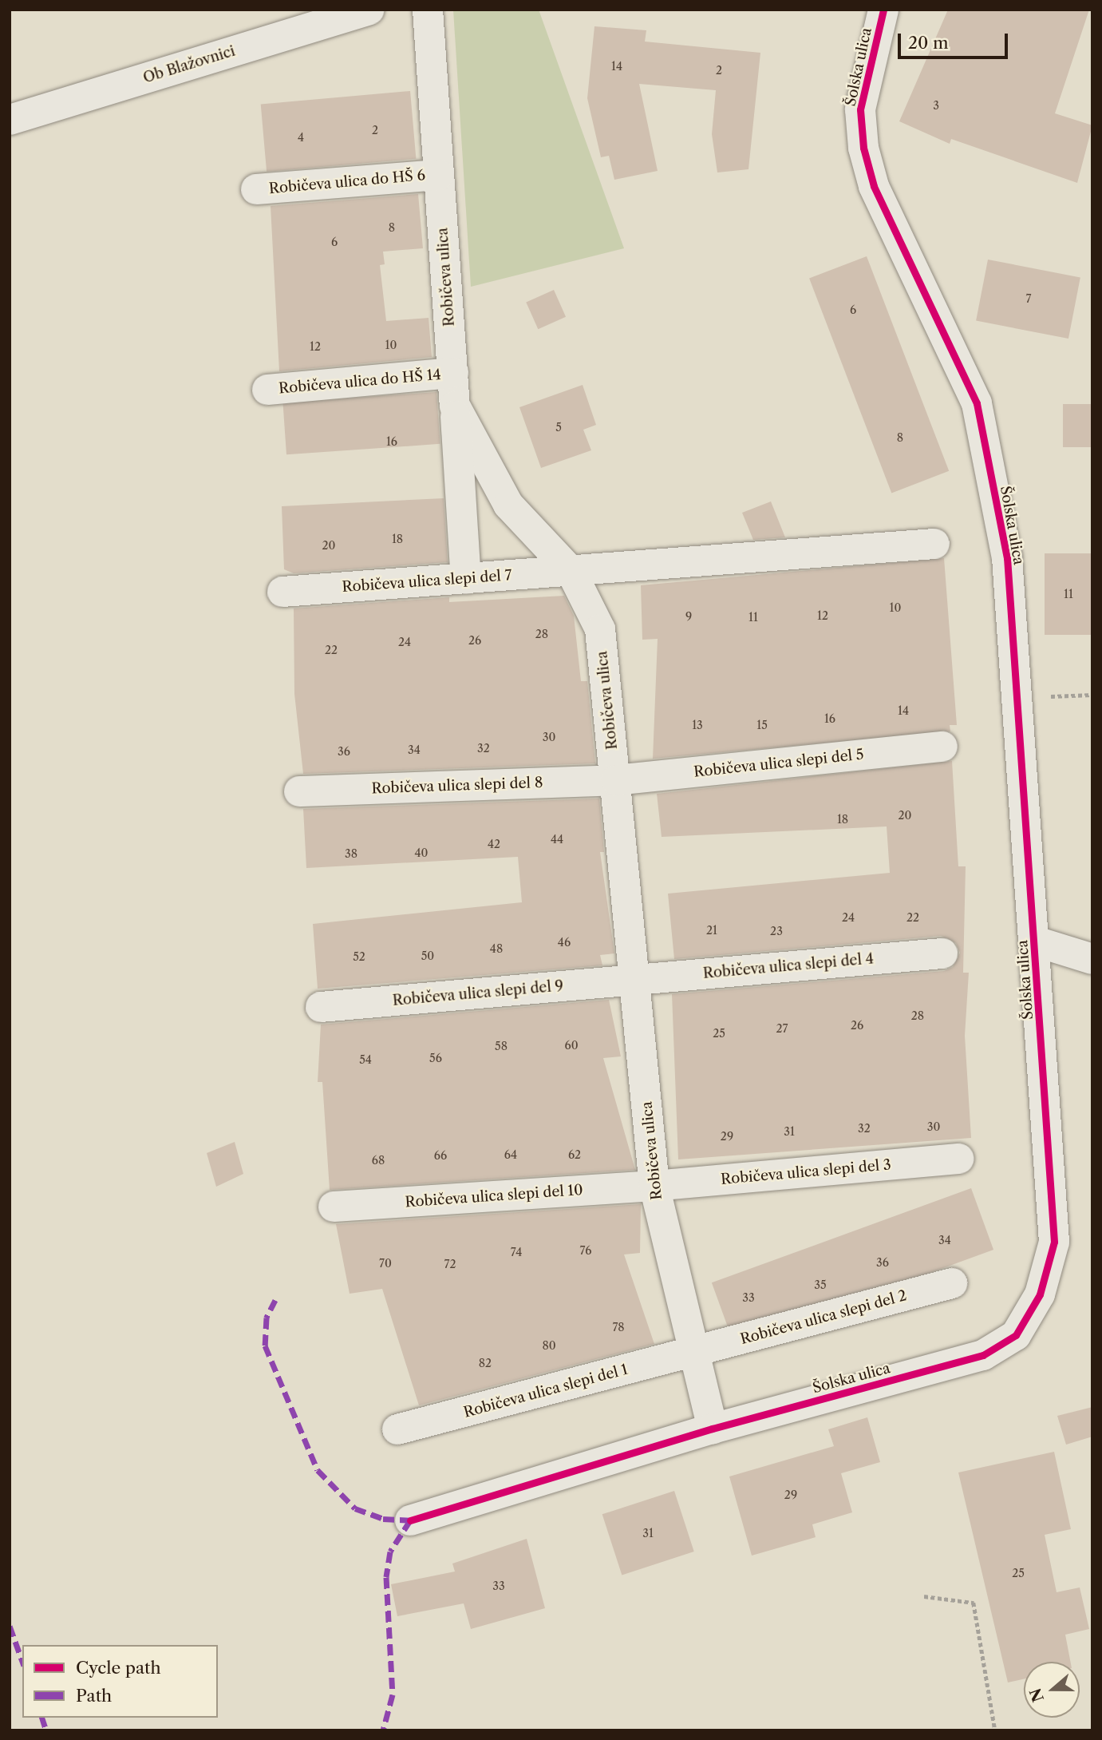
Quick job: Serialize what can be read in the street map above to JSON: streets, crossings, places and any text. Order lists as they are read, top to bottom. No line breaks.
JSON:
{"streets":{"street":["Ob Blažovnici","Šolska ulica","Robičeva ulica do HŠ 6","Robičeva ulica","Robičeva ulica do HŠ 14","Robičeva ulica slepi del 7","Robičeva ulica slepi del 5","Robičeva ulica slepi del 8","Robičeva ulica slepi del 4","Robičeva ulica slepi del 9","Robičeva ulica slepi del 3","Robičeva ulica slepi del 10","Robičeva ulica slepi del 2","Robičeva ulica slepi del 1"]},"crossings":[["Šolska ulica","Robičeva ulica"],["Robičeva ulica do HŠ 6","Robičeva ulica"],["Robičeva ulica","Robičeva ulica do HŠ 14"],["Robičeva ulica","Robičeva ulica slepi del 7"],["Robičeva ulica","Robičeva ulica slepi del 5"],["Robičeva ulica","Robičeva ulica slepi del 8"],["Robičeva ulica","Robičeva ulica slepi del 4"],["Robičeva ulica","Robičeva ulica slepi del 9"],["Robičeva ulica","Robičeva ulica slepi del 3"],["Robičeva ulica","Robičeva ulica slepi del 10"],["Robičeva ulica","Robičeva ulica slepi del 2"],["Robičeva ulica","Robičeva ulica slepi del 1"],["Robičeva ulica slepi del 5","Robičeva ulica slepi del 8"],["Robičeva ulica slepi del 4","Robičeva ulica slepi del 9"],["Robičeva ulica slepi del 3","Robičeva ulica slepi del 10"],["Robičeva ulica slepi del 2","Robičeva ulica slepi del 1"]],"house_numbers":["14","2","3","2","4","8","6","7","6","10","12","5","8","16","18","20","11","10","12","9","11","28","26","24","22","14","16","13","15","30","32","34","36","20","18","44","42","40","38","24","22","21","23","46","48","50","52","28","26","27","25","60","58","56","54","30","32","31","29","64","62","66","68","34","76","74","36","70","72","35","33","78","80","82","29","31","25","33"],"legend":["Cycle path","Path"],"scale_bar":"20 m","north":"left"}
